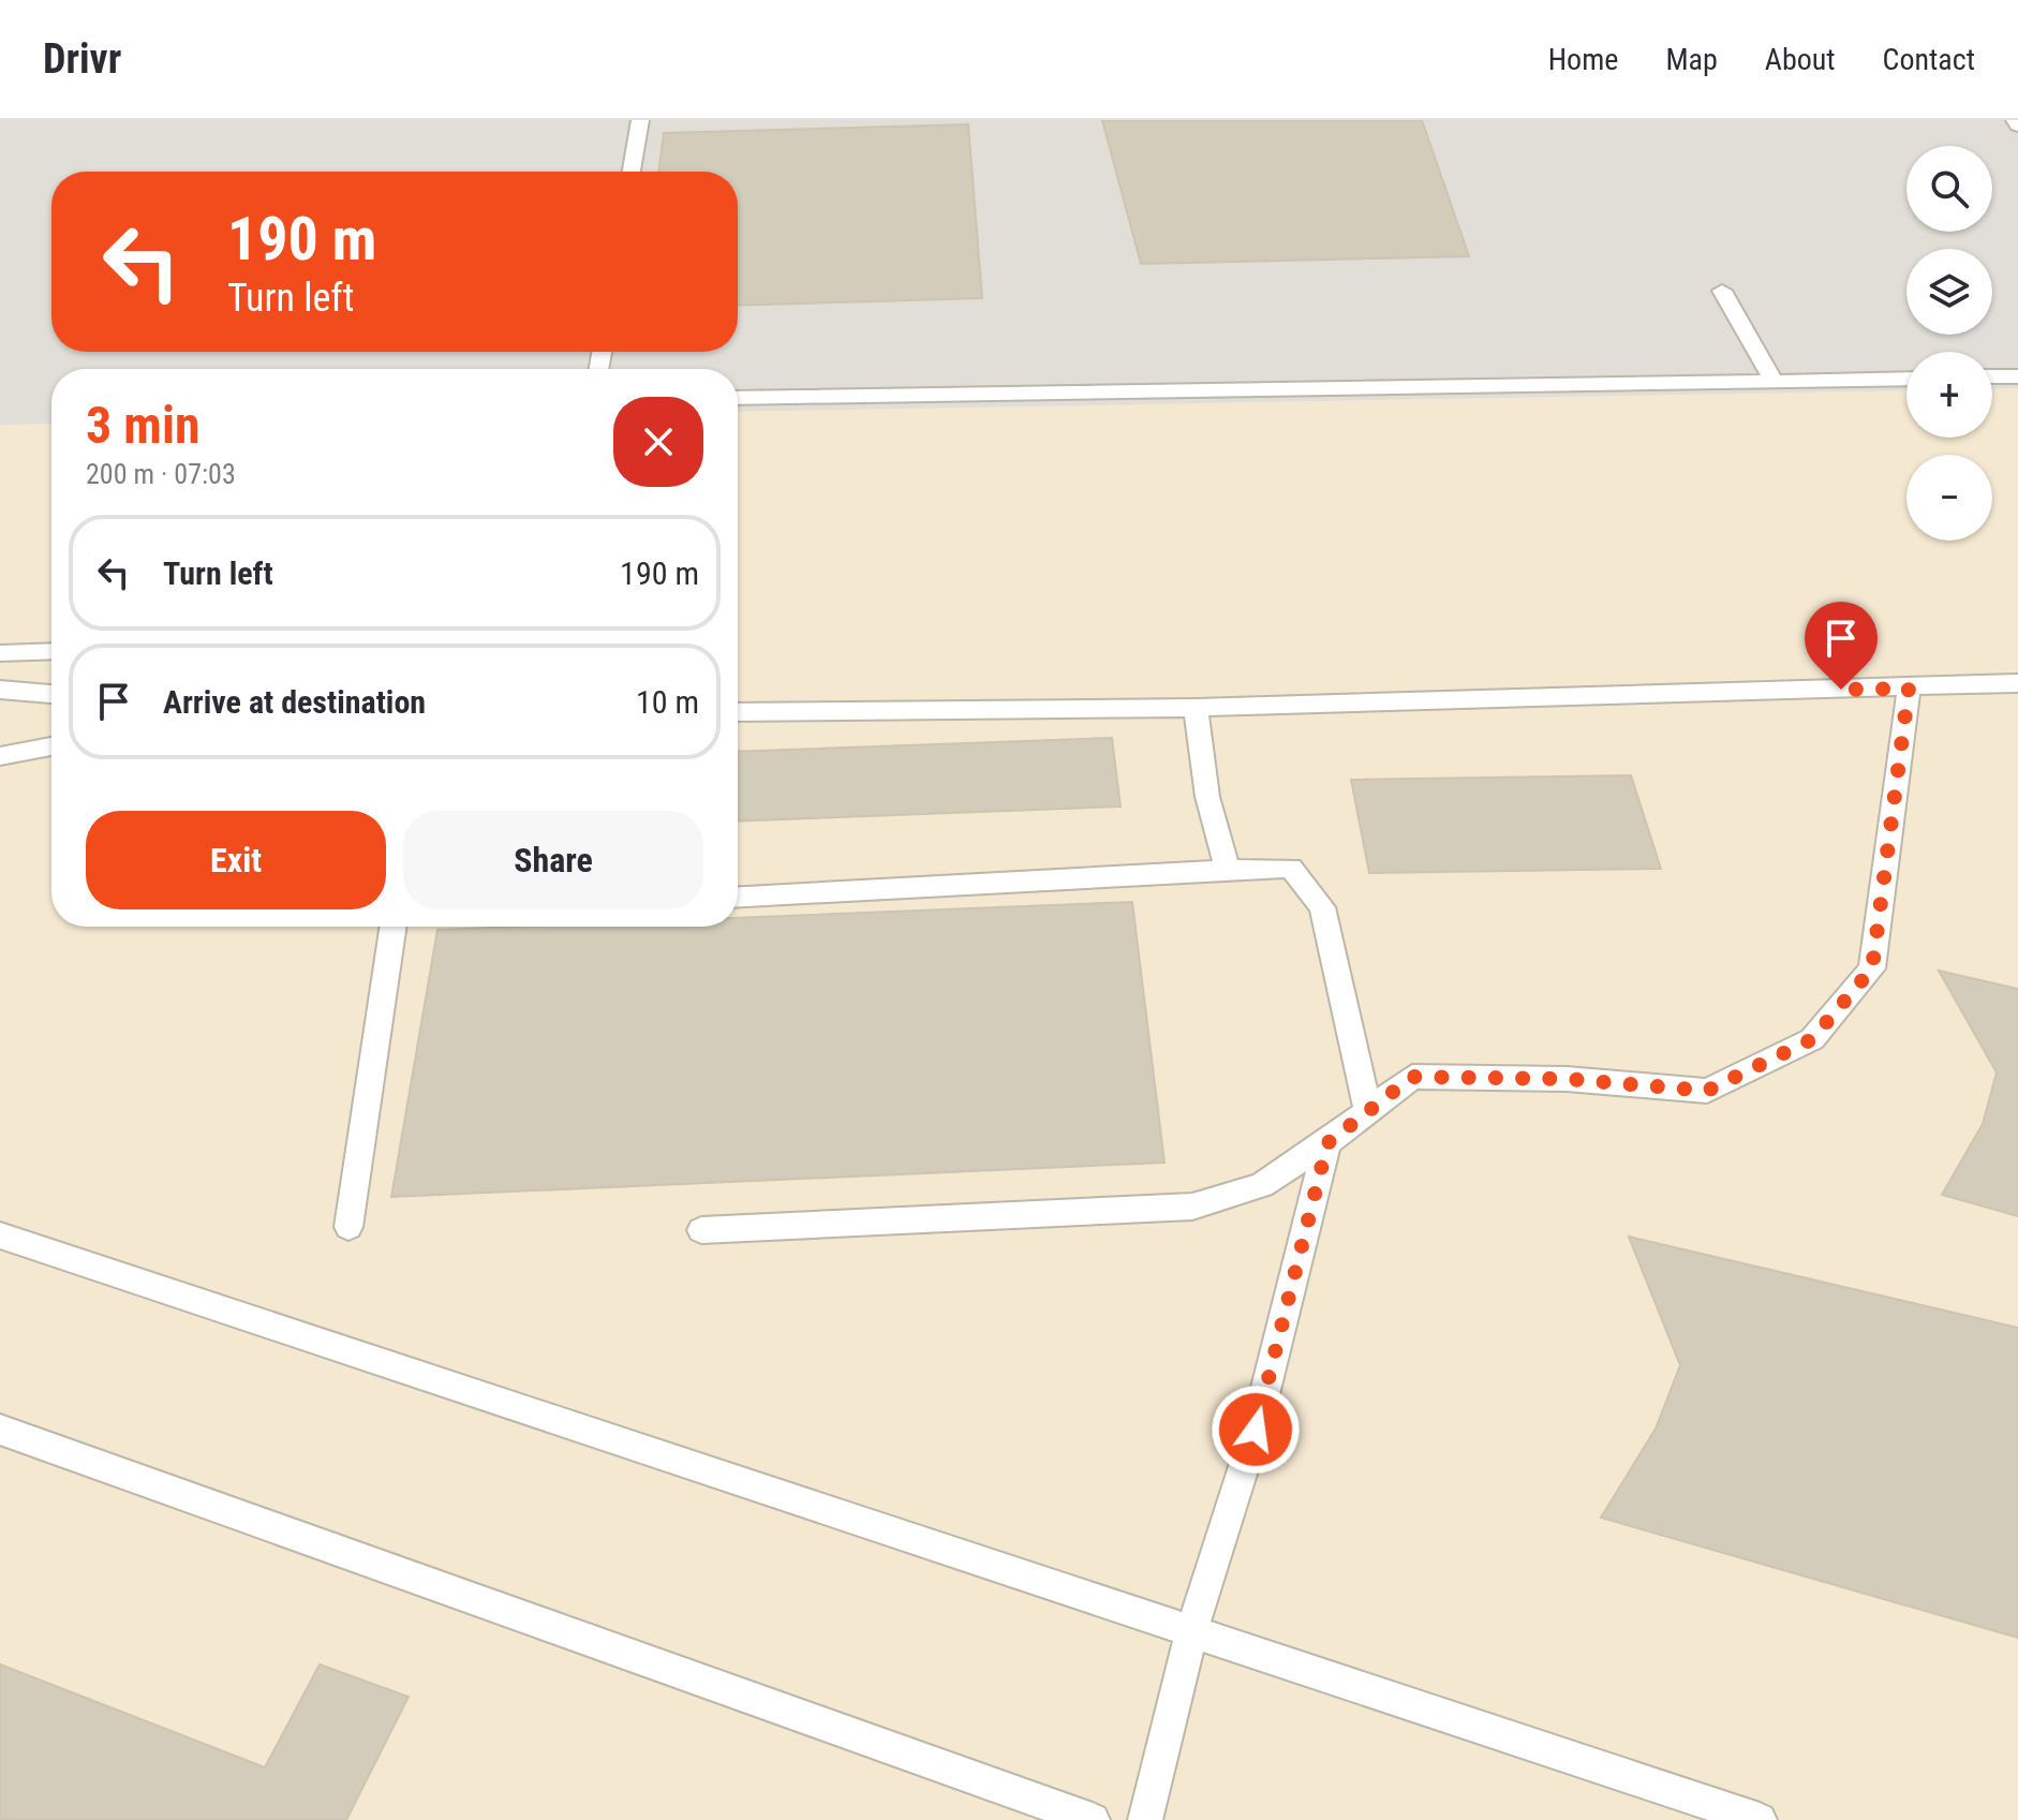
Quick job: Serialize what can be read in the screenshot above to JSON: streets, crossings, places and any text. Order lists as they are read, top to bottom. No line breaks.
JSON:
{"page":{"header":"Drivr","nav":["Home","Map","About","Contact"],"map_buttons":["+","−"],"turn":["190 m","Turn left"],"heading":["3 min","200 m · 07:03"],"list":[{"name":"Turn left","value":"190 m"},{"name":"Arrive at destination","value":"10 m"}],"buttons":["Exit","Share"]}}
